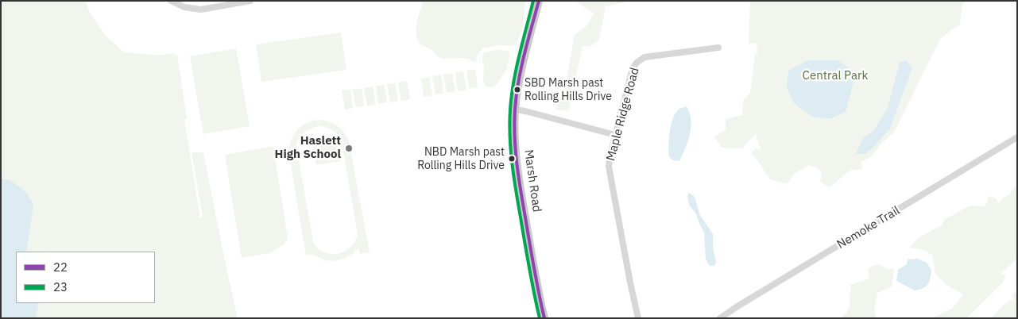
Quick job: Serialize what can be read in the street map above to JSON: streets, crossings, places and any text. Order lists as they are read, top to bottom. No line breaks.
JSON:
{"streets":{"main road":["Marsh Road"],"street":["Maple Ridge Road","Nemoke Trail"]},"parks":["Central Park"],"places":["SBD Marsh past Rolling Hills Drive","Haslett High School","NBD Marsh past Rolling Hills Drive"],"lines":["transit line 22","transit line 23"],"legend":["22","23"]}
